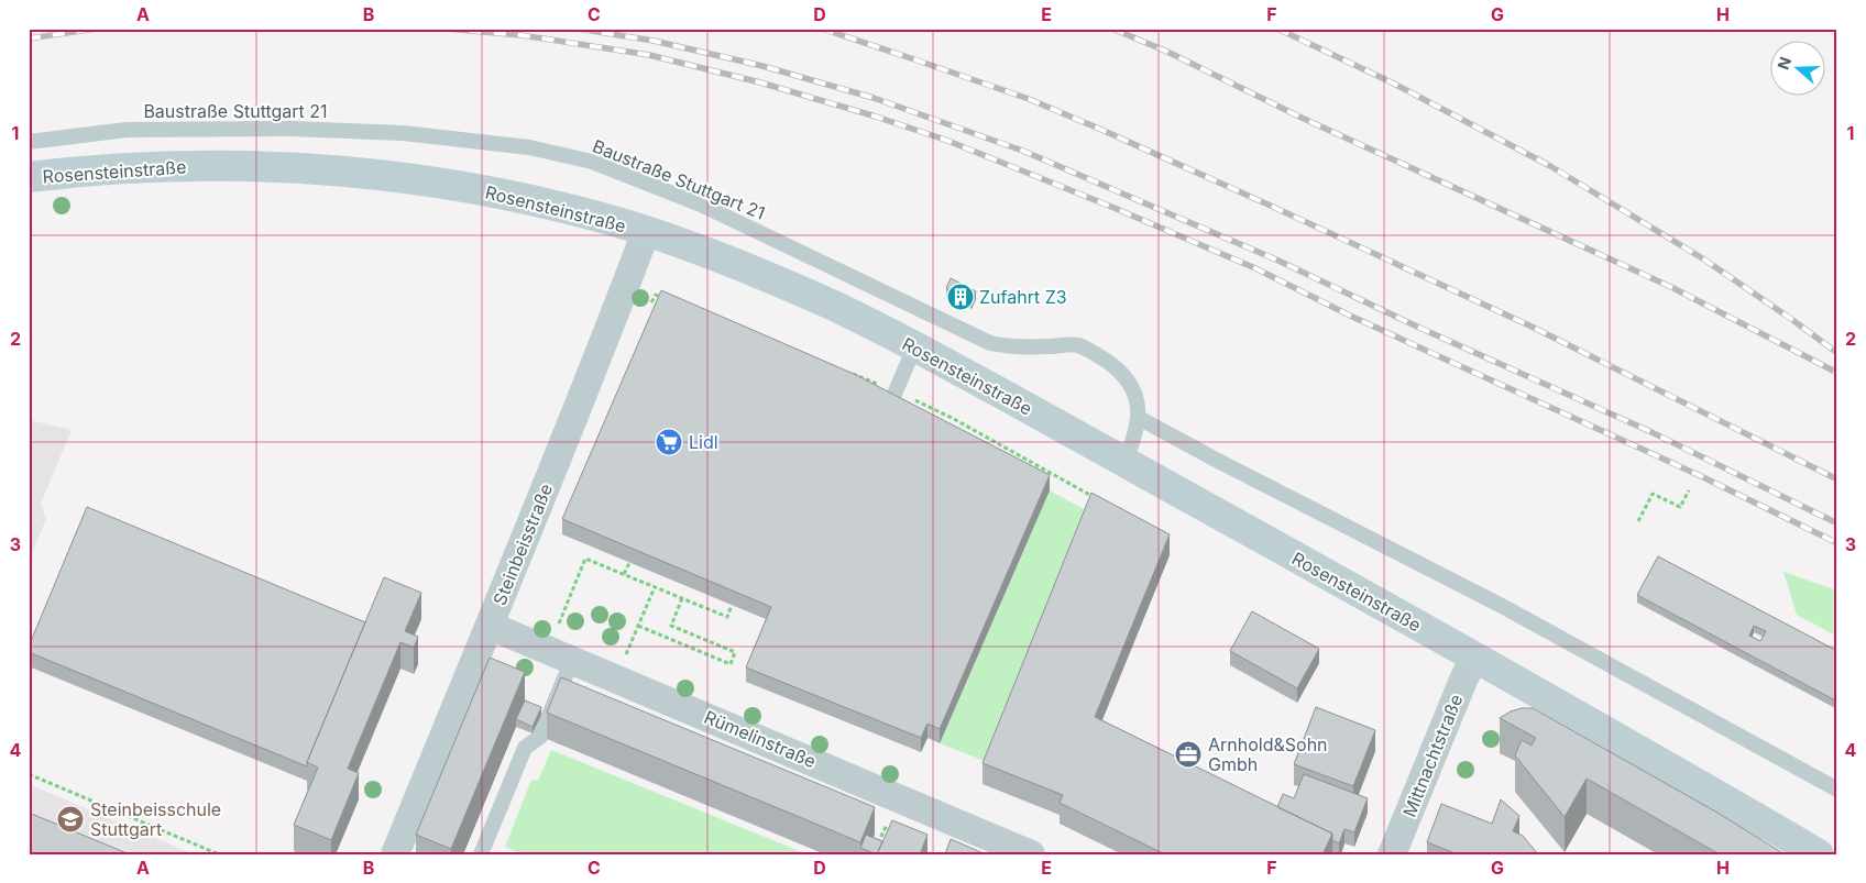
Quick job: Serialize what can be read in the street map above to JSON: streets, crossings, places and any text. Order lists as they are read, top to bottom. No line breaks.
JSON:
{"streets":{"street":["Rosensteinstraße","Steinbeisstraße","Rümelinstraße","Mittnachtstraße"],"lane":["Baustraße Stuttgart 21"]},"crossings":[["Baustraße Stuttgart 21","Rosensteinstraße"],["Rosensteinstraße","Steinbeisstraße"],["Rosensteinstraße","Mittnachtstraße"],["Steinbeisstraße","Rümelinstraße"]],"places":{"building":["Zufahrt Z3"],"supermarket":["Lidl"],"office":["Arnhold&Sohn Gmbh"],"school or university":["Steinbeisschule Stuttgart"]},"north":"left","grid":{"columns":["A","B","C","D","E","F","G","H"],"rows":["1","2","3","4"]}}
